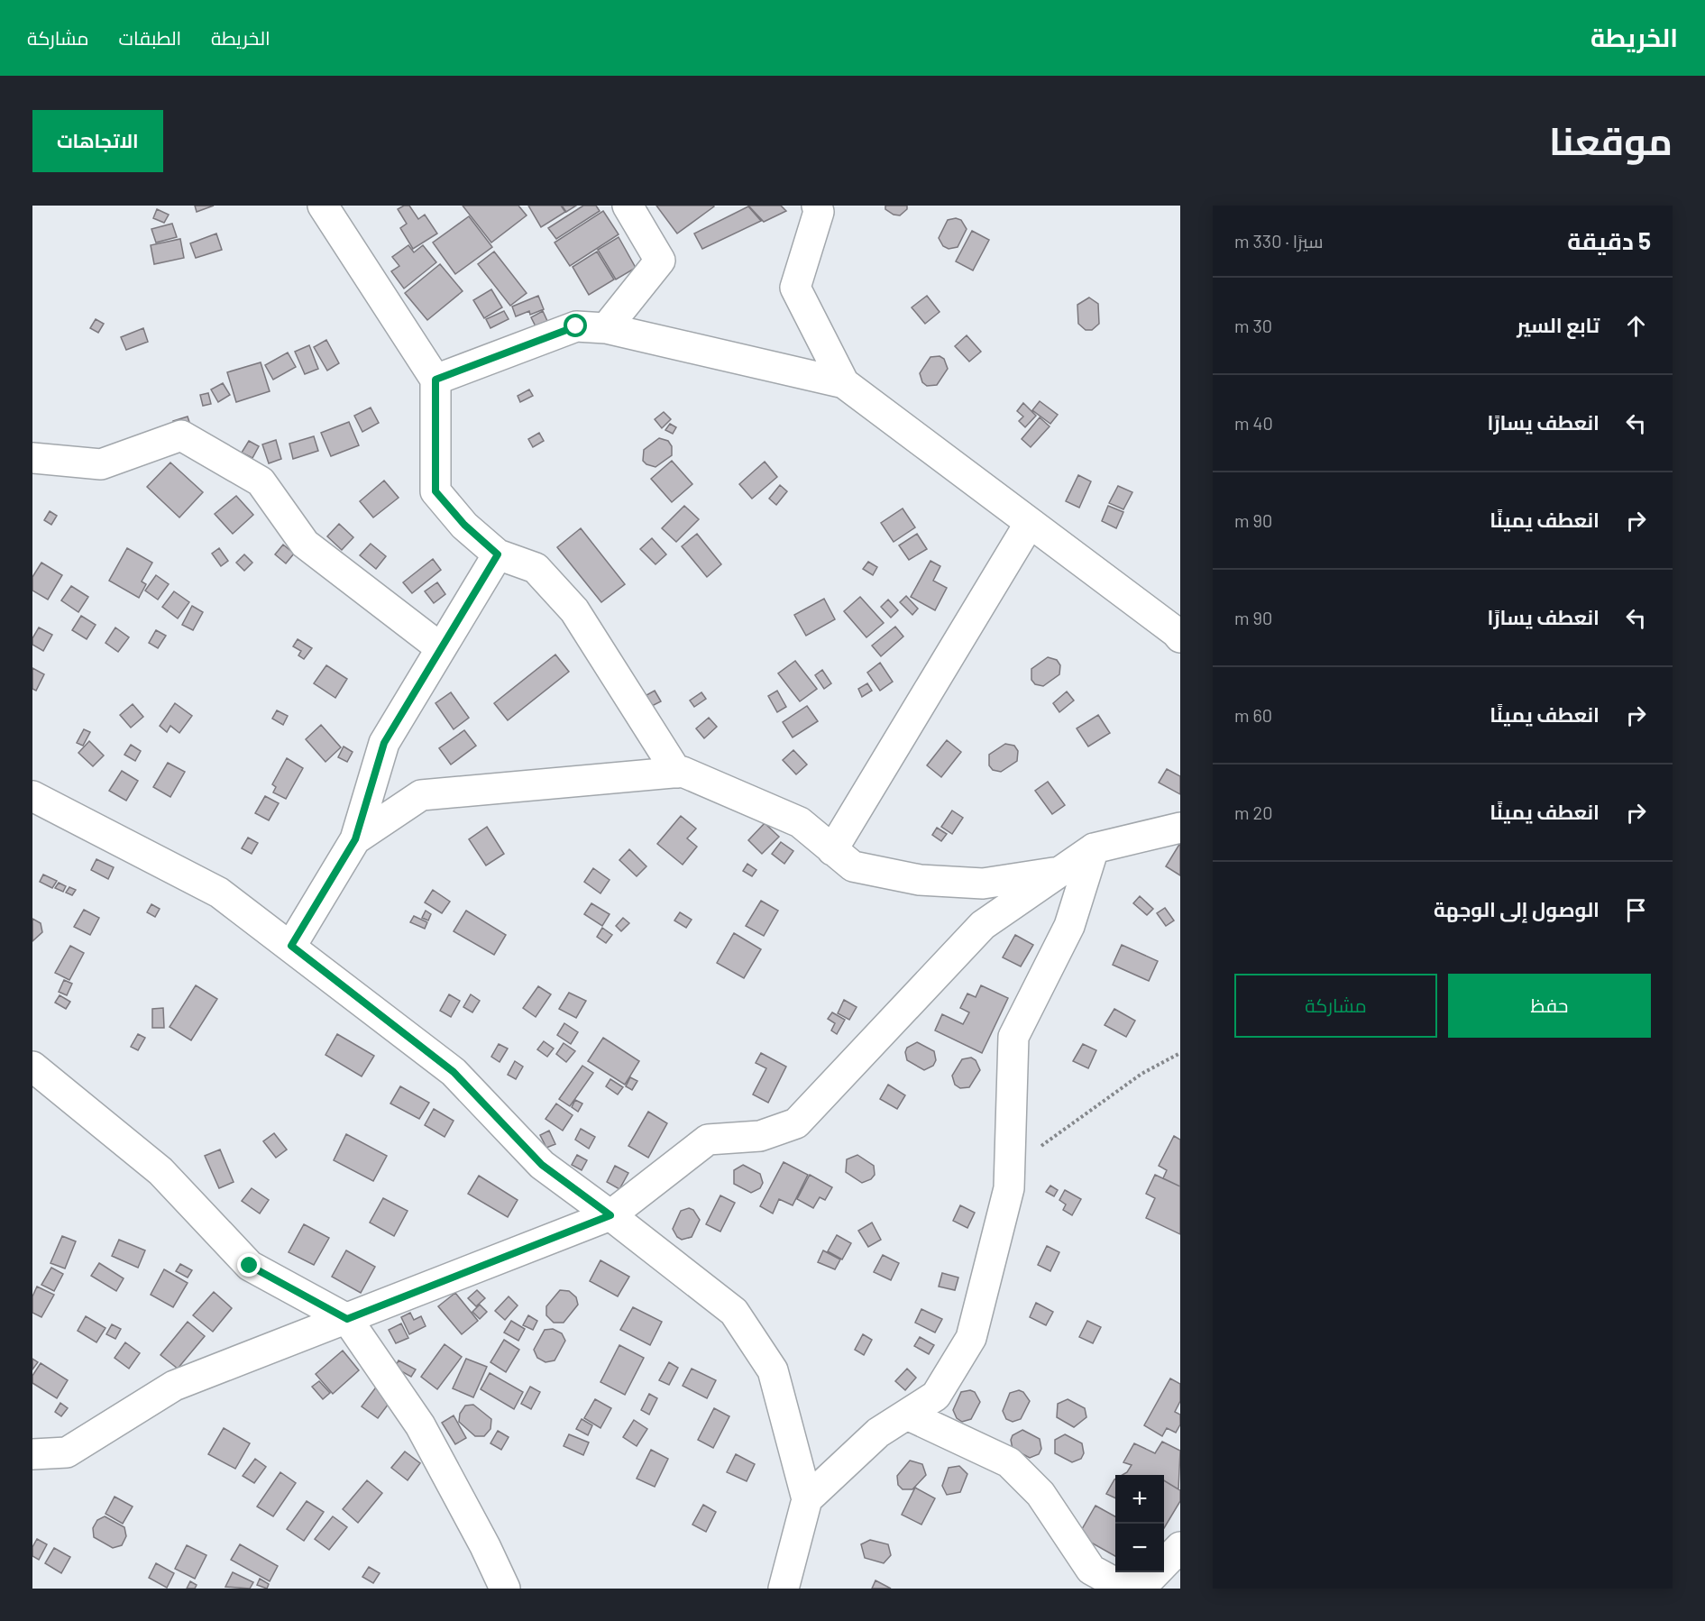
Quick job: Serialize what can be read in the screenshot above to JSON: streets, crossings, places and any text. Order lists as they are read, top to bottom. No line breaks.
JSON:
{"page":{"header":"الخريطة","nav":["الخريطة","الطبقات","مشاركة"],"title":"موقعنا","buttons":["الاتجاهات",["حفظ","مشاركة"]],"heading":["5 دقيقة","سيرًا · 330 m"],"list":[["تابع السير","30 m"],["انعطف يسارًا","40 m"],["انعطف يمينًا","90 m"],["انعطف يسارًا","90 m"],["انعطف يمينًا","60 m"],["انعطف يمينًا","20 m"],"الوصول إلى الوجهة"],"map_buttons":["+","−"]}}
